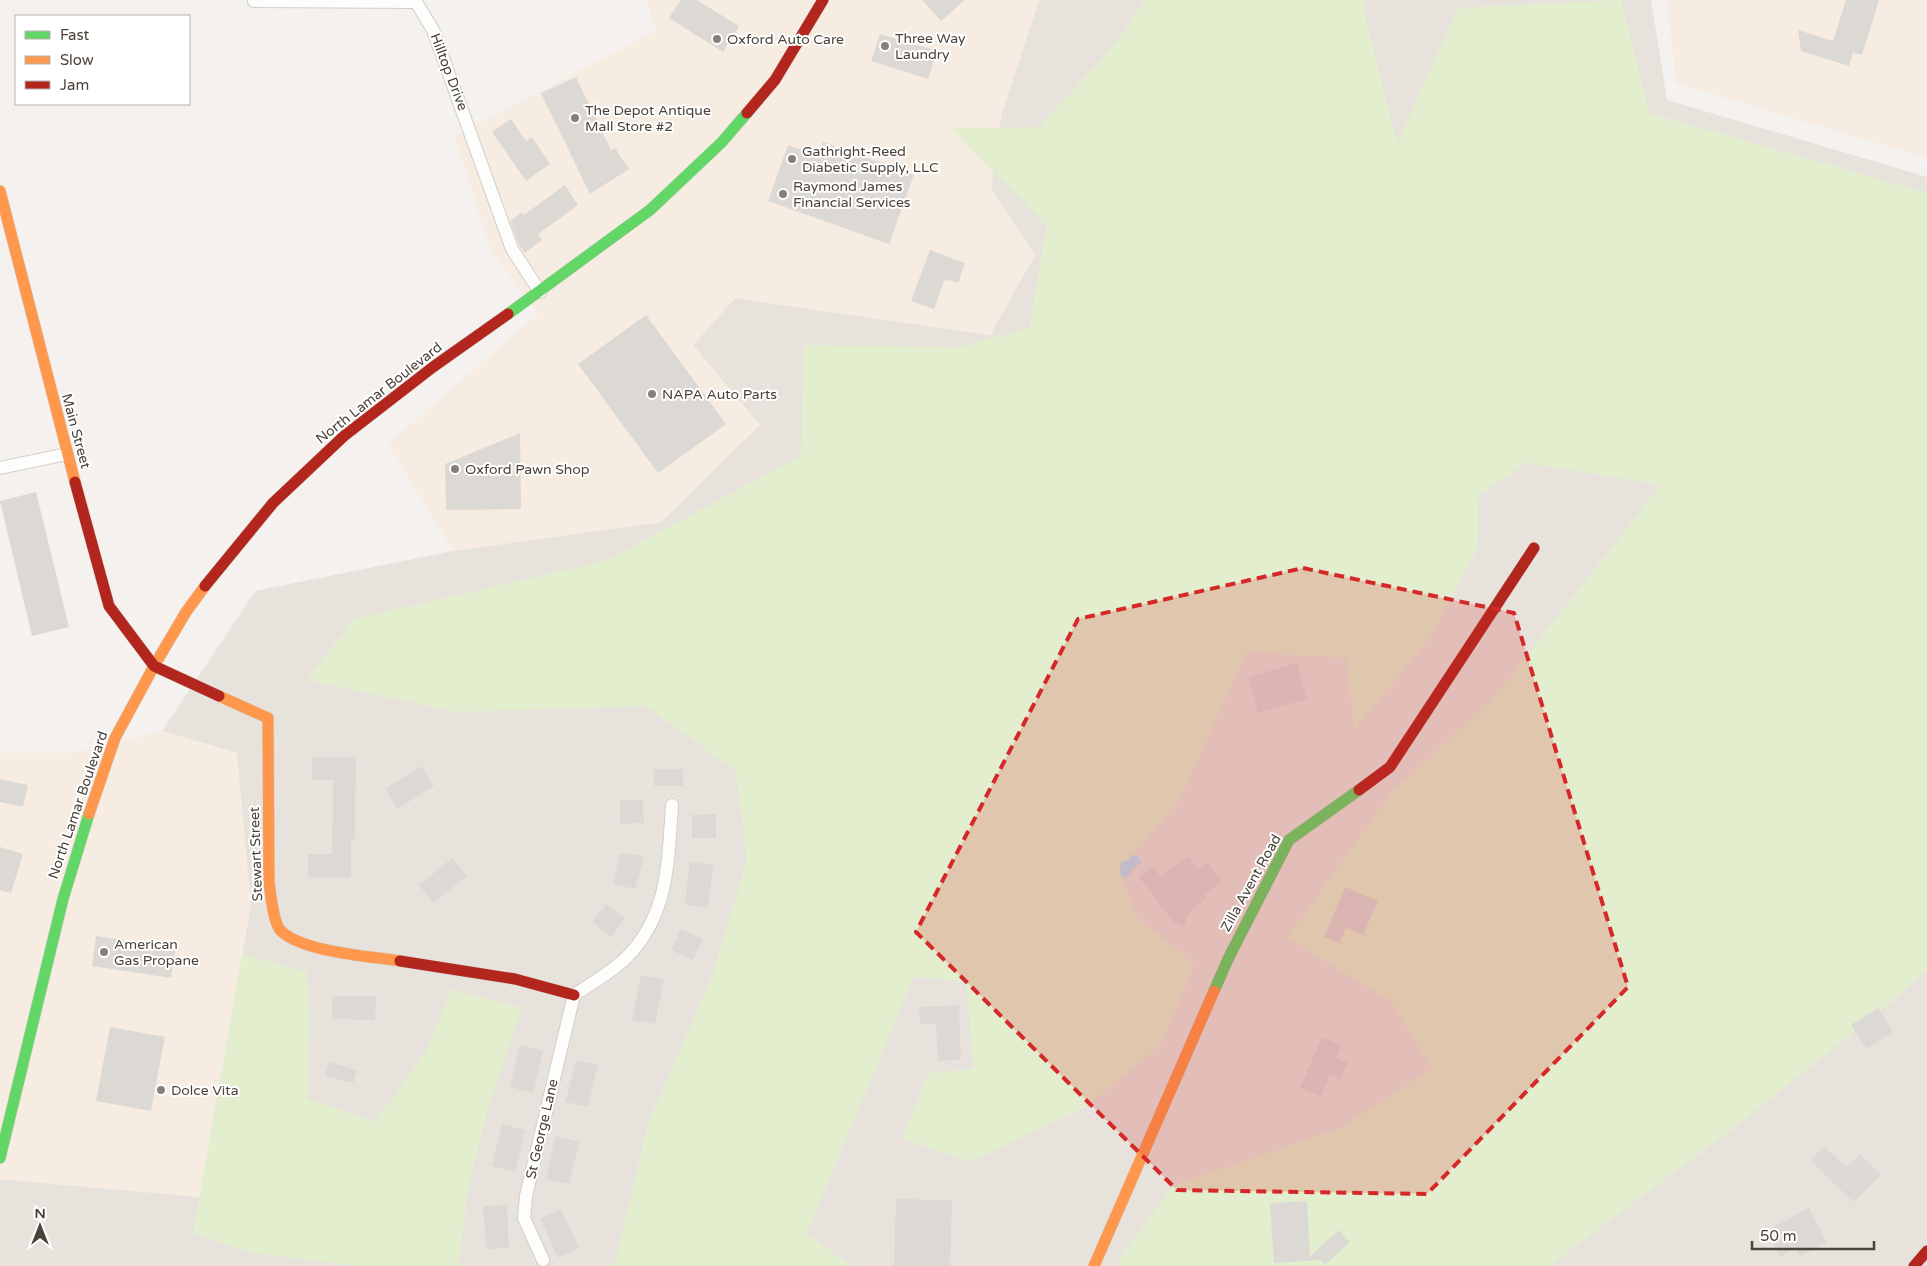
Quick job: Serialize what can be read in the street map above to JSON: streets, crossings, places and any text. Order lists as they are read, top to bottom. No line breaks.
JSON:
{"streets":{"street":["Hilltop Drive","North Lamar Boulevard","Main Street","Stewart Street","Zilla Avent Road","St George Lane"]},"crossings":[["Hilltop Drive","North Lamar Boulevard"],["North Lamar Boulevard","Main Street"],["North Lamar Boulevard","Stewart Street"],["Main Street","Stewart Street"],["Stewart Street","St George Lane"]],"places":["Oxford Auto Care","Three Way Laundry","The Depot Antique Mall Store #2","Gathright-Reed Diabetic Supply, LLC","Raymond James Financial Services","NAPA Auto Parts","Oxford Pawn Shop","American Gas Propane","Dolce Vita"],"legend":["Fast","Slow","Jam"],"scale_bar":"50 m","north":"top"}
